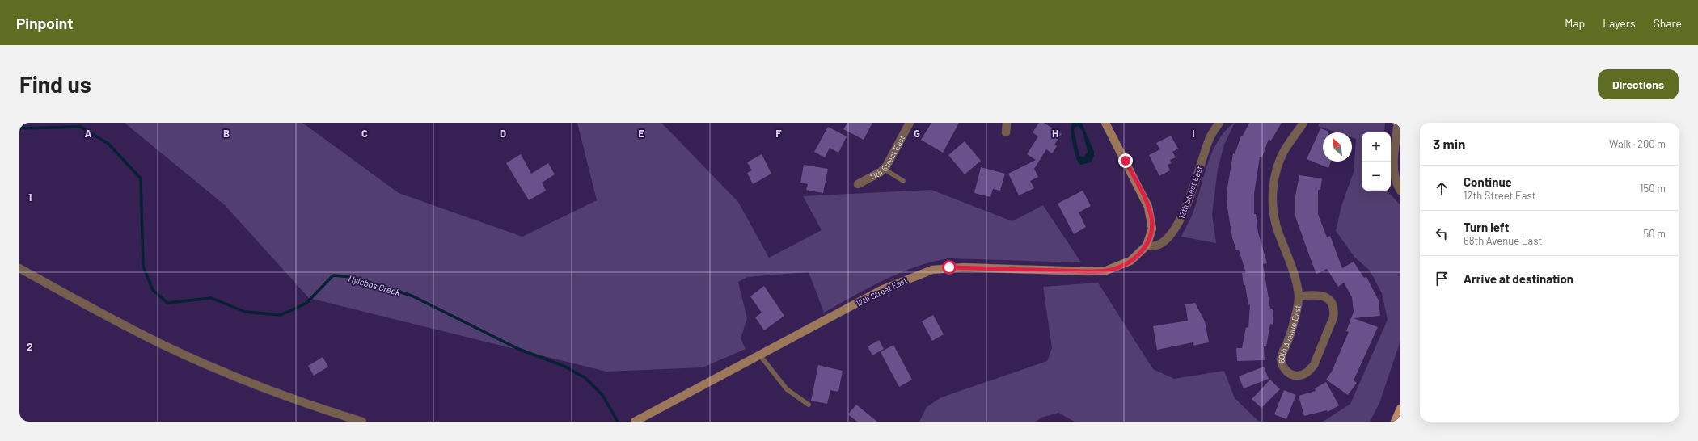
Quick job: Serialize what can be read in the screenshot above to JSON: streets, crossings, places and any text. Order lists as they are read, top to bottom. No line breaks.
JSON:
{"streets":{"street":["11th Street East","12th Street East","69th Avenue East"]},"water":["Hylebos Creek"],"north":"top left","page":{"header":"Pinpoint","nav":["Map","Layers","Share"],"buttons":"Directions","title":"Find us","heading":["3 min","Walk · 200 m"],"map_buttons":["+","−"],"list":[["Continue","12th Street East","150 m"],["Turn left","68th Avenue East","50 m"],"Arrive at destination"]},"grid":{"columns":["A","B","C","D","E","F","G","H","I"],"rows":["1","2"]}}
